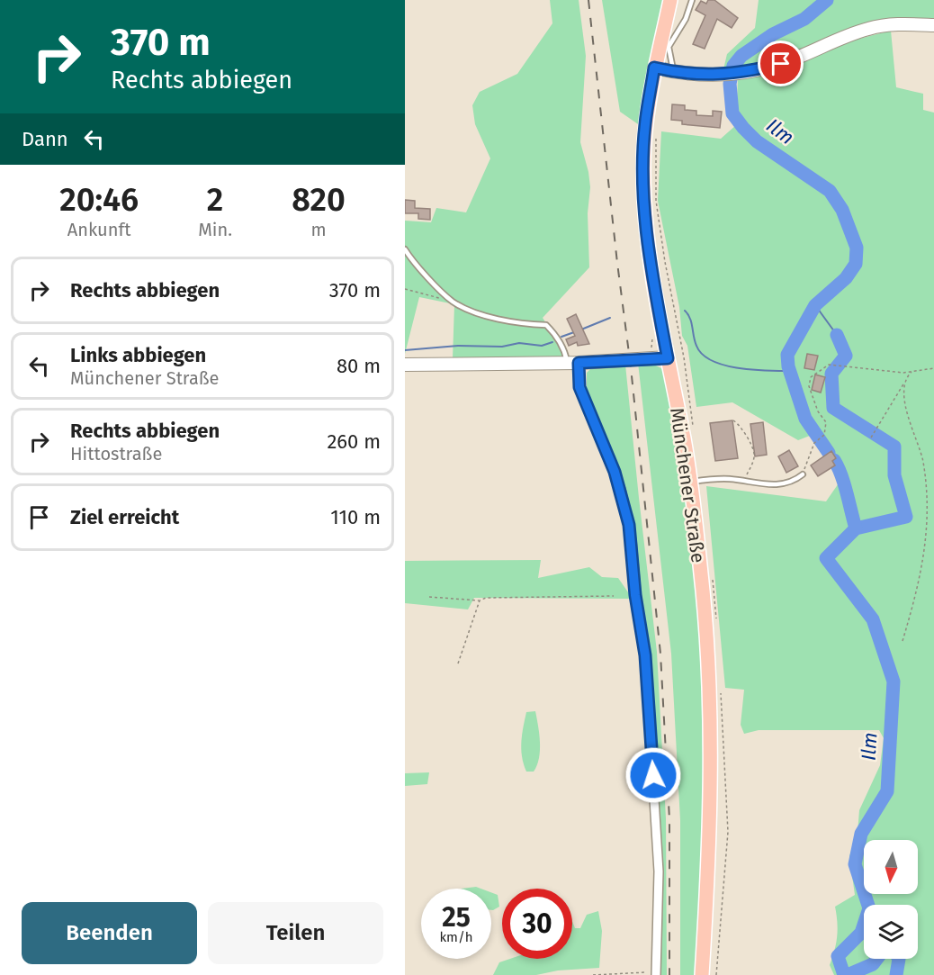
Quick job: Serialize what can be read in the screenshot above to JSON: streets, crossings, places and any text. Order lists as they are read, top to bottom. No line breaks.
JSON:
{"streets":{"main road":["Münchener Straße"]},"water":["Ilm"],"north":"bottom","page":{"turn":["370 m","Rechts abbiegen"],"then":"Dann","eta":["20:46","Ankunft","2","Min.","820","m"],"list":[{"name":"Rechts abbiegen","value":"370 m"},{"name":"Links abbiegen","note":"Münchener Straße","value":"80 m"},{"name":"Rechts abbiegen","note":"Hittostraße","value":"260 m"},{"name":"Ziel erreicht","value":"110 m"}],"speed":"25 km/h","limit":"30","buttons":["Beenden","Teilen"]}}
